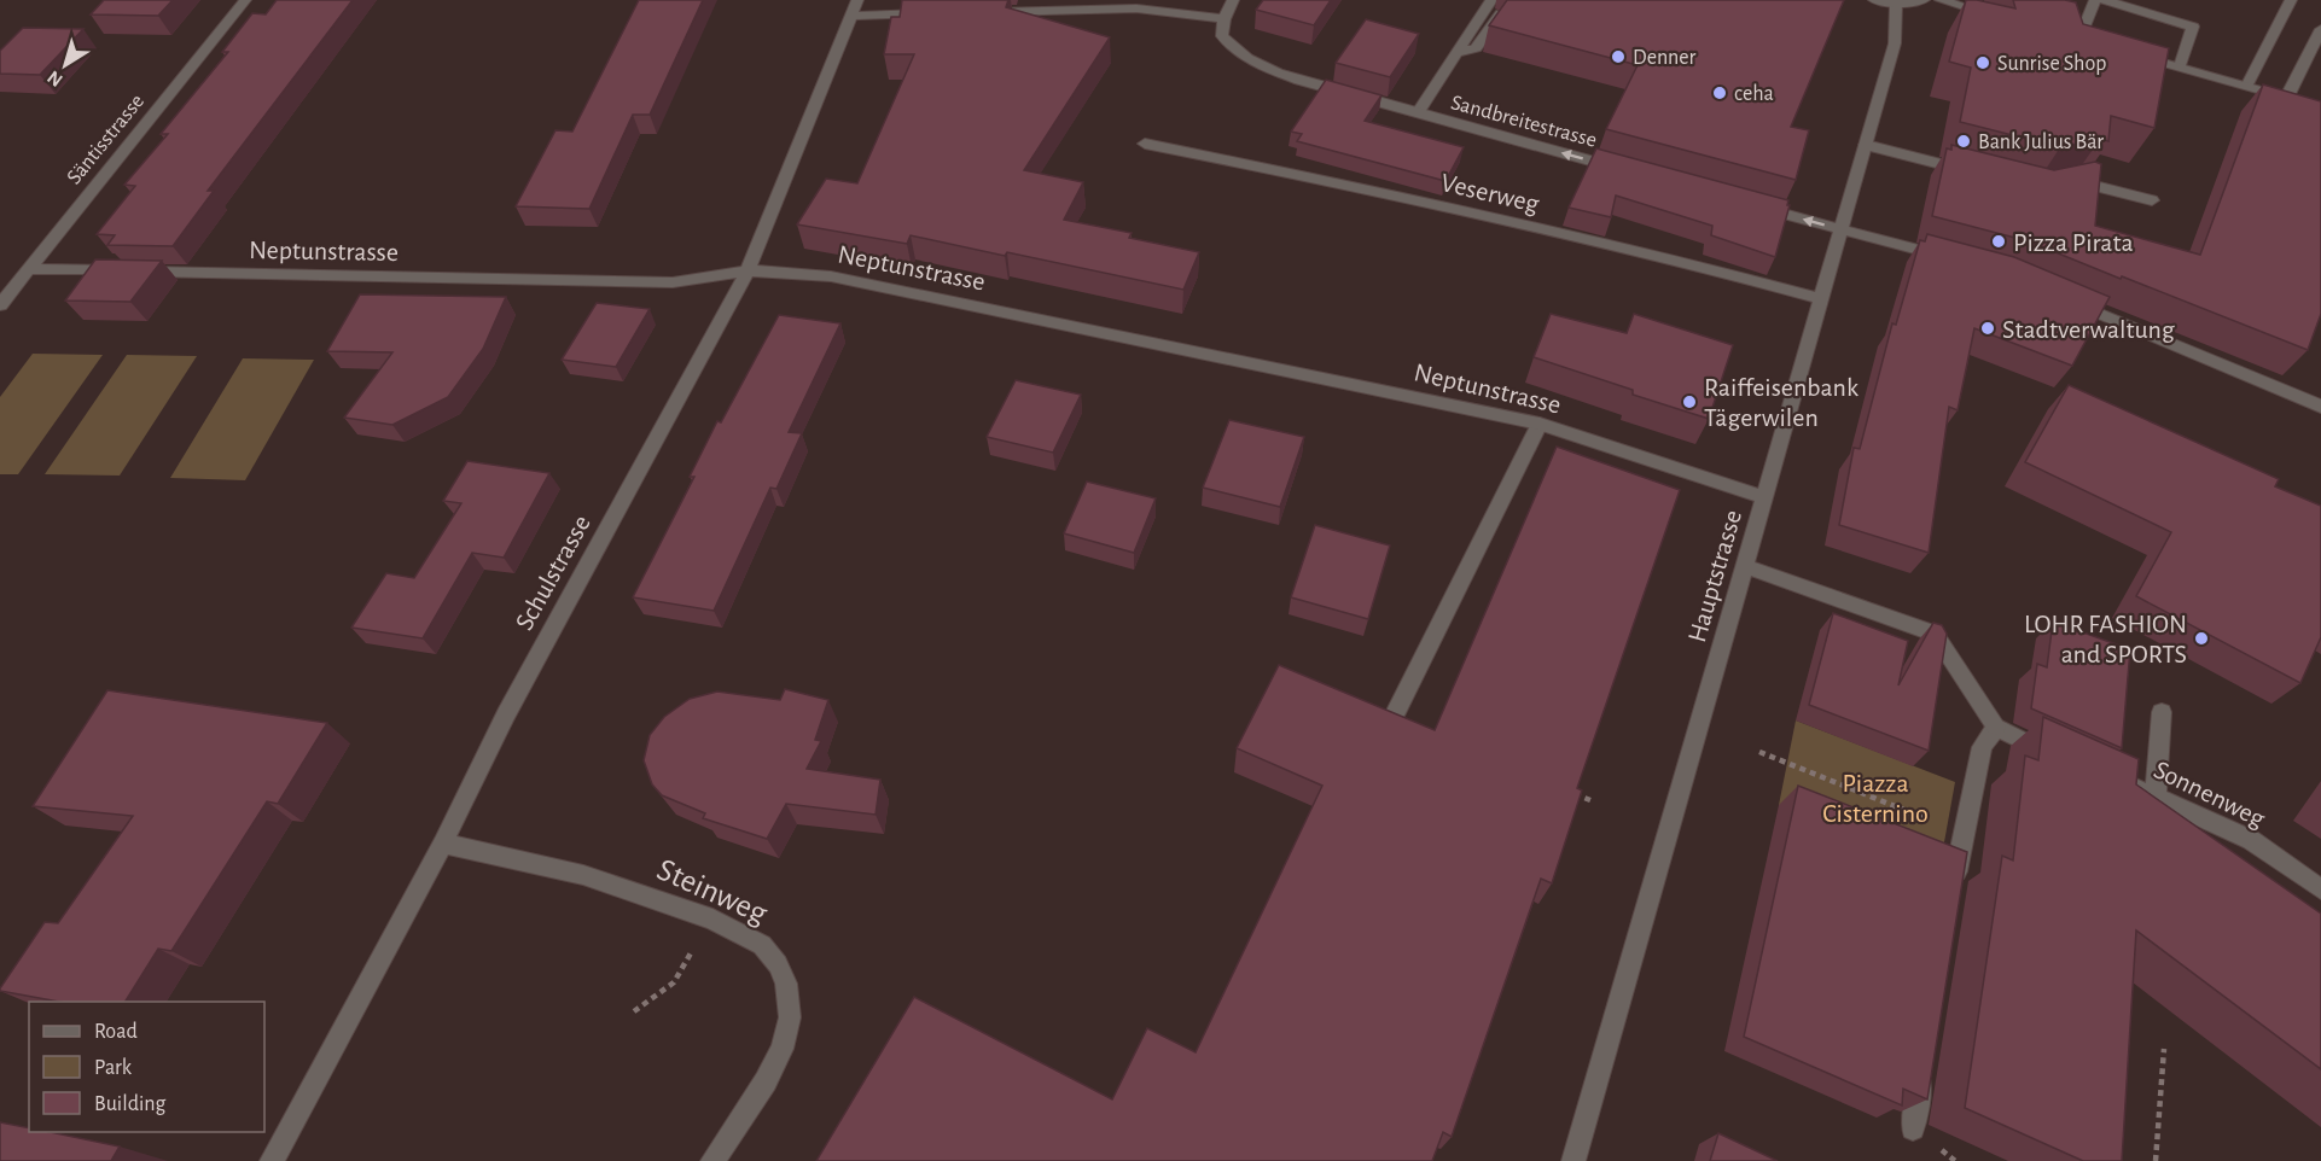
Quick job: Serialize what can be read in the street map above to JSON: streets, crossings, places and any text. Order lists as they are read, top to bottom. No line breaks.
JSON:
{"streets":{"street":["Sandbreitestrasse","Säntisstrasse","Veserweg","Neptunstrasse","Schulstrasse","Hauptstrasse","Sonnenweg","Steinweg"]},"crossings":[["Säntisstrasse","Neptunstrasse"],["Veserweg","Hauptstrasse"],["Neptunstrasse","Schulstrasse"],["Neptunstrasse","Hauptstrasse"],["Schulstrasse","Steinweg"]],"one_way":["Sandbreitestrasse"],"parks":["Piazza Cisternino"],"places":["Denner","Sunrise Shop","ceha","Bank Julius Bär","Pizza Pirata","Stadtverwaltung","Raiffeisenbank Tägerwilen","LOHR FASHION and SPORTS"],"legend":["Road","Park","Building"],"north":"bottom left"}
